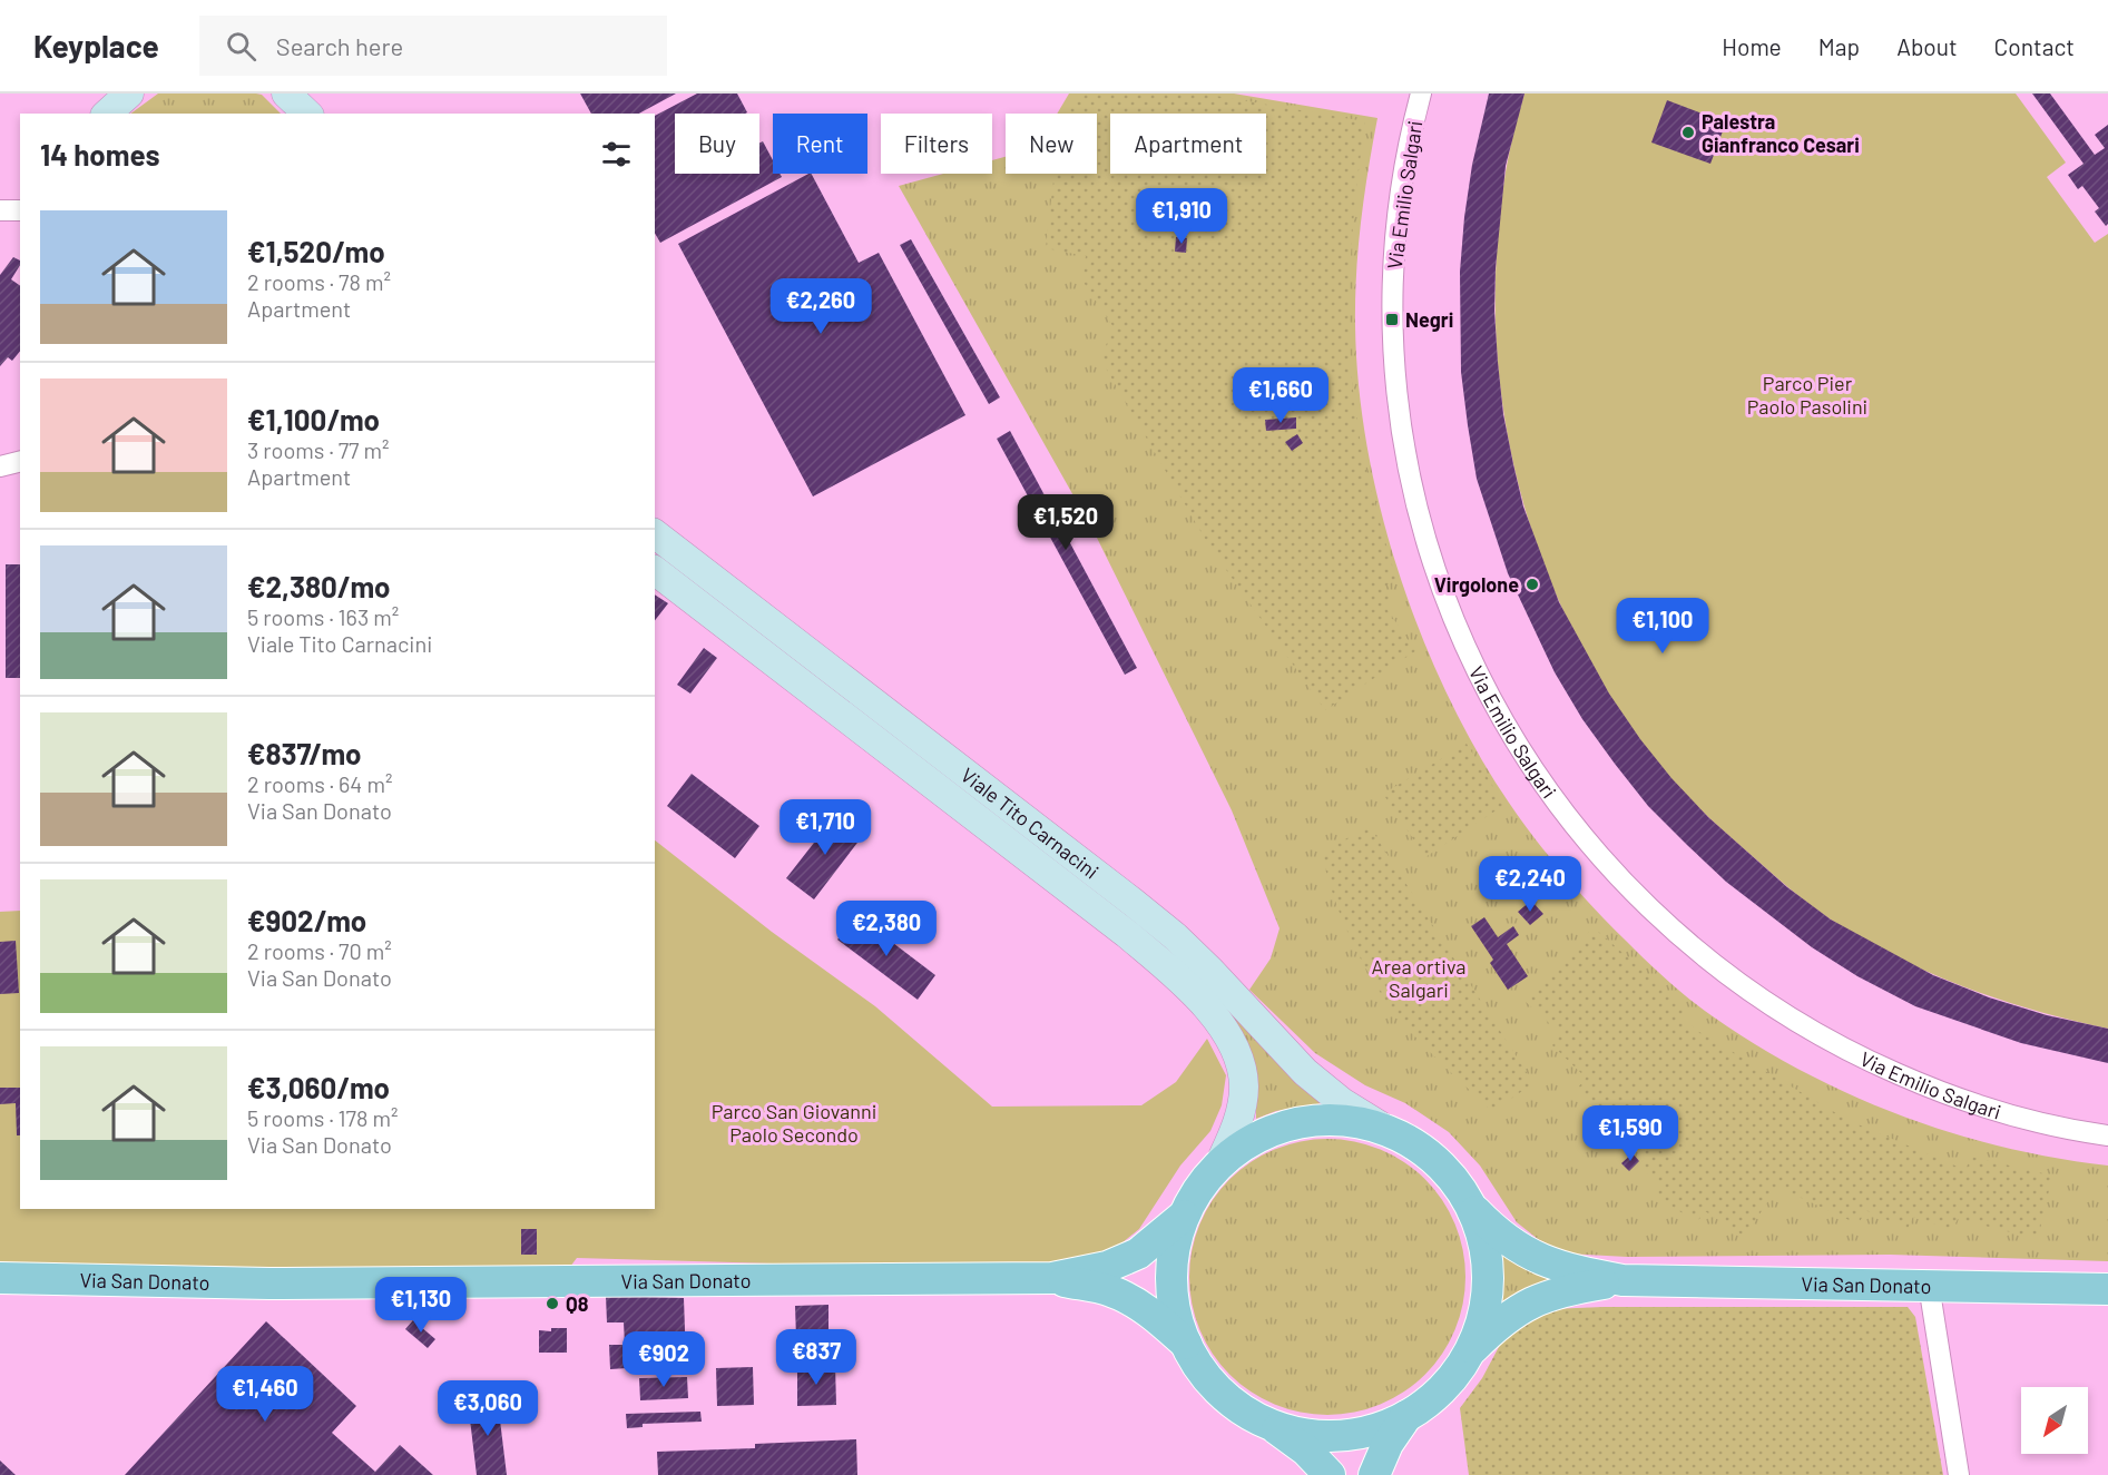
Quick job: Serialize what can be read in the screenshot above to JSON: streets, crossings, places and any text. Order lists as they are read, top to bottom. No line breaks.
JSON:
{"streets":{"main road":["Viale Tito Carnacini","Via San Donato"],"street":["Via Emilio Salgari"]},"parks":["Parco Pier Paolo Pasolini","Area ortiva Salgari","Parco San Giovanni Paolo Secondo"],"places":{"other":["Palestra Gianfranco Cesari","Virgolone","Q8"],"transit":["Negri"]},"north":"bottom left","page":{"header":"Keyplace","search":"Search here","nav":["Home","Map","About","Contact"],"chip":["Buy","Rent","Filters","New","Apartment"],"heading":"14 homes","price":["€1,910","€2,260","€1,660","€1,520","€1,100","€1,710","€2,240","€2,380","€1,590","€1,130","€837","€902","€1,460","€3,060"],"list":[{"name":"€1,520/mo","note":"2 rooms · 78 m² · Apartment"},{"name":"€1,100/mo","note":"3 rooms · 77 m² · Apartment"},{"name":"€2,380/mo","note":"5 rooms · 163 m² · Viale Tito Carnacini"},{"name":"€837/mo","note":"2 rooms · 64 m² · Via San Donato"},{"name":"€902/mo","note":"2 rooms · 70 m² · Via San Donato"},{"name":"€3,060/mo","note":"5 rooms · 178 m² · Via San Donato"}]}}
